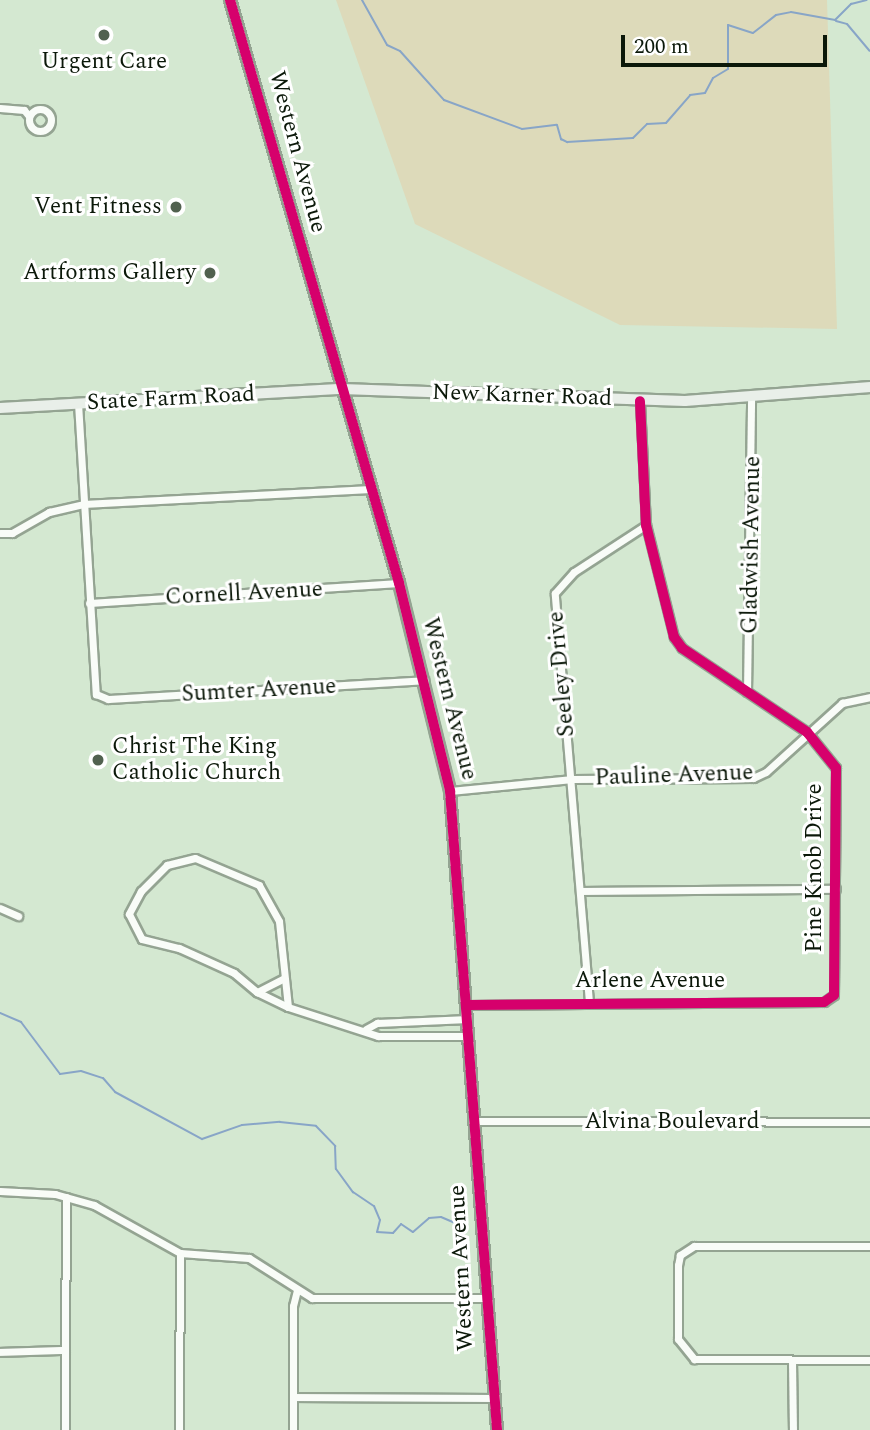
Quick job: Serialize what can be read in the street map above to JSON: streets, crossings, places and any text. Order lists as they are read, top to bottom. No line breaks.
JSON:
{"streets":{"main road":["Western Avenue","New Karner Road","State Farm Road"],"street":["Gladwish Avenue","Cornell Avenue","Seeley Drive","Sumter Avenue","Pauline Avenue","Pine Knob Drive","Arlene Avenue","Alvina Boulevard"]},"crossings":[["Western Avenue","New Karner Road"],["Western Avenue","State Farm Road"],["Western Avenue","Cornell Avenue"],["Western Avenue","Sumter Avenue"],["Western Avenue","Pauline Avenue"],["Western Avenue","Arlene Avenue"],["Western Avenue","Alvina Boulevard"],["New Karner Road","State Farm Road"],["New Karner Road","Gladwish Avenue"],["New Karner Road","Pine Knob Drive"],["Gladwish Avenue","Pine Knob Drive"],["Cornell Avenue","Sumter Avenue"],["Seeley Drive","Pauline Avenue"],["Seeley Drive","Pine Knob Drive"],["Seeley Drive","Arlene Avenue"],["Pauline Avenue","Pine Knob Drive"],["Pine Knob Drive","Arlene Avenue"]],"places":["Urgent Care","Vent Fitness","Artforms Gallery","Christ The King Catholic Church"],"scale_bar":"200 m"}
